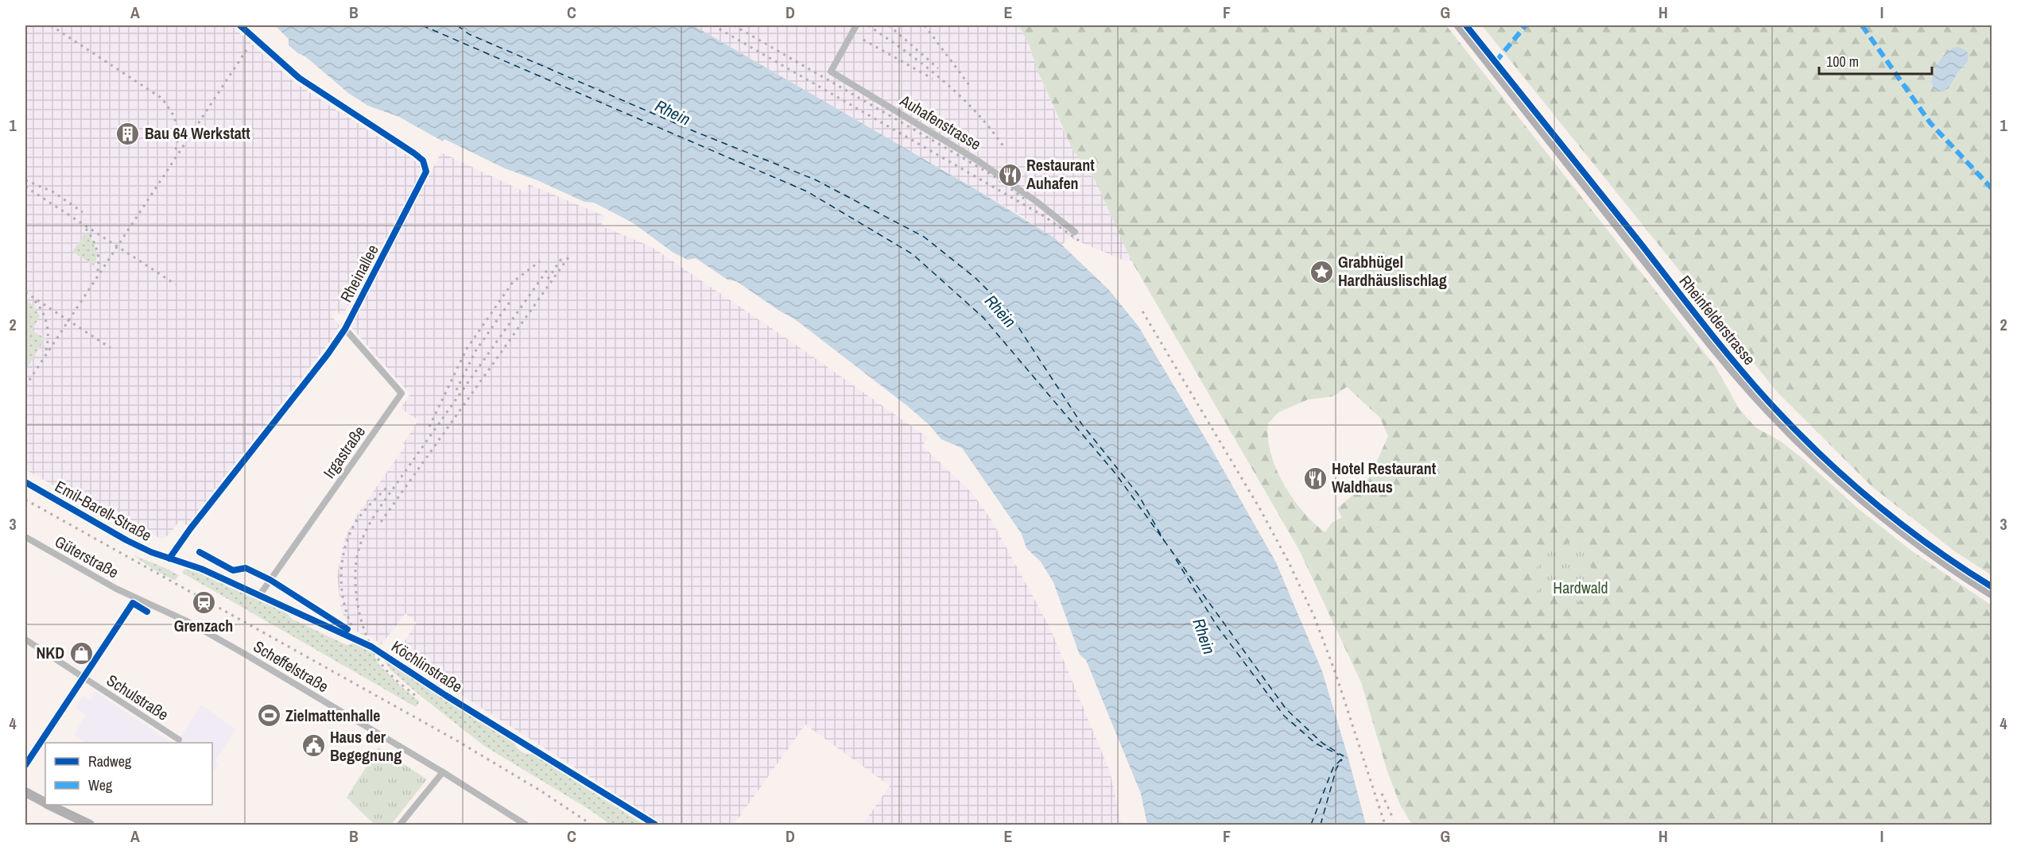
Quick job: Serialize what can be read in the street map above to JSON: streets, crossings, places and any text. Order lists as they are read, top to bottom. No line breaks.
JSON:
{"streets":{"main road":["Rheinfelderstrasse"],"street":["Auhafenstrasse","Rheinallee","Irgastraße","Emil-Barell-Straße","Güterstraße","Scheffelstraße","Köchlinstraße","Schulstraße"]},"crossings":[["Rheinallee","Irgastraße"],["Rheinallee","Emil-Barell-Straße"],["Rheinallee","Köchlinstraße"],["Irgastraße","Köchlinstraße"],["Emil-Barell-Straße","Köchlinstraße"],["Güterstraße","Scheffelstraße"]],"water":["Rhein"],"parks":["Hardwald"],"places":{"building":["Bau 64 Werkstatt"],"restaurant":["Restaurant Auhafen","Hotel Restaurant Waldhaus"],"place":["Grabhügel Hardhäuslischlag"],"station":["Grenzach"],"shop":["NKD"],"sports":["Zielmattenhalle"],"public building":["Haus der Begegnung"]},"legend":["Radweg","Weg"],"scale_bar":"100 m","grid":{"columns":["A","B","C","D","E","F","G","H","I"],"rows":["1","2","3","4"]}}
